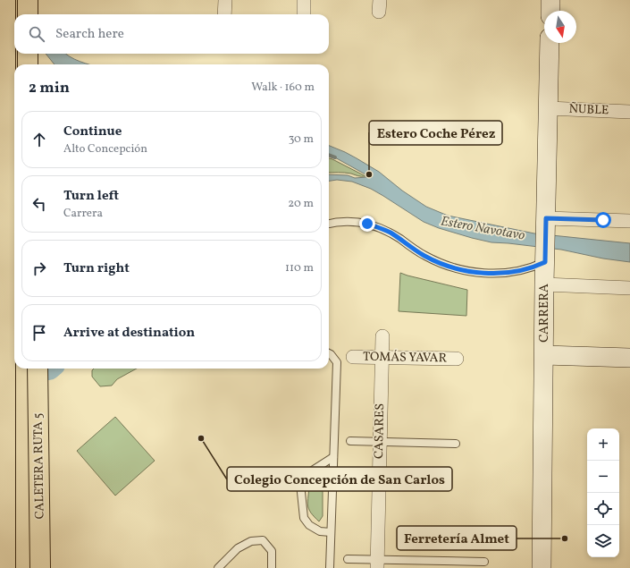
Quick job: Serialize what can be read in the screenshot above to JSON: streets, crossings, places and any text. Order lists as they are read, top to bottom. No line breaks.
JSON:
{"streets":{"main road":["CALETERA RUTA 5"],"street":["ÑUBLE","CARRERA","TOMÁS YAVAR","CASARES"]},"crossings":[["ÑUBLE","CARRERA"],["TOMÁS YAVAR","CASARES"]],"water":["Estero Navotavo"],"places":["Estero Coche Pérez","Colegio Concepción de San Carlos","Ferretería Almet"],"north":"bottom","page":{"search":"Search here","heading":["2 min","Walk · 160 m"],"list":[["Continue","Alto Concepción","30 m"],["Turn left","Carrera","20 m"],["Turn right","110 m"],"Arrive at destination"],"map_buttons":["+","−"]}}
